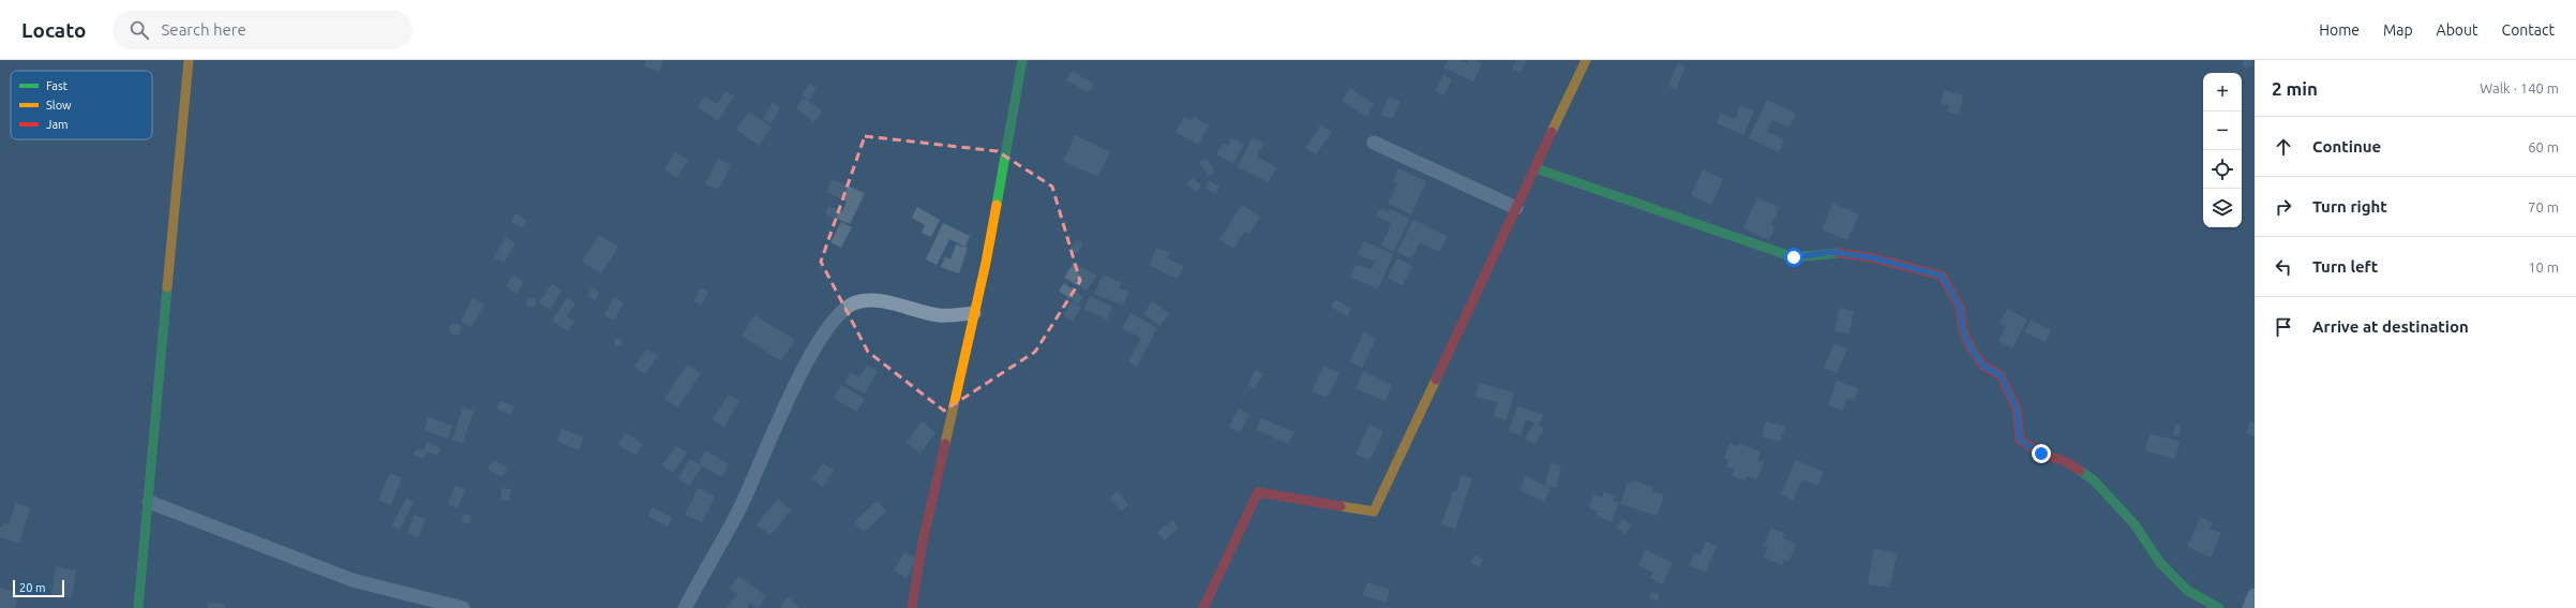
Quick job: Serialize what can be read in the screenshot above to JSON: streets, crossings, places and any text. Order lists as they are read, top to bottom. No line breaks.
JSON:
{"legend":["Fast","Slow","Jam"],"scale_bar":"20 m","page":{"header":"Locato","search":"Search here","nav":["Home","Map","About","Contact"],"heading":["2 min","Walk · 140 m"],"map_buttons":["+","−"],"list":[["Continue","60 m"],["Turn right","70 m"],["Turn left","10 m"],"Arrive at destination"],"scale":"20 m"}}
